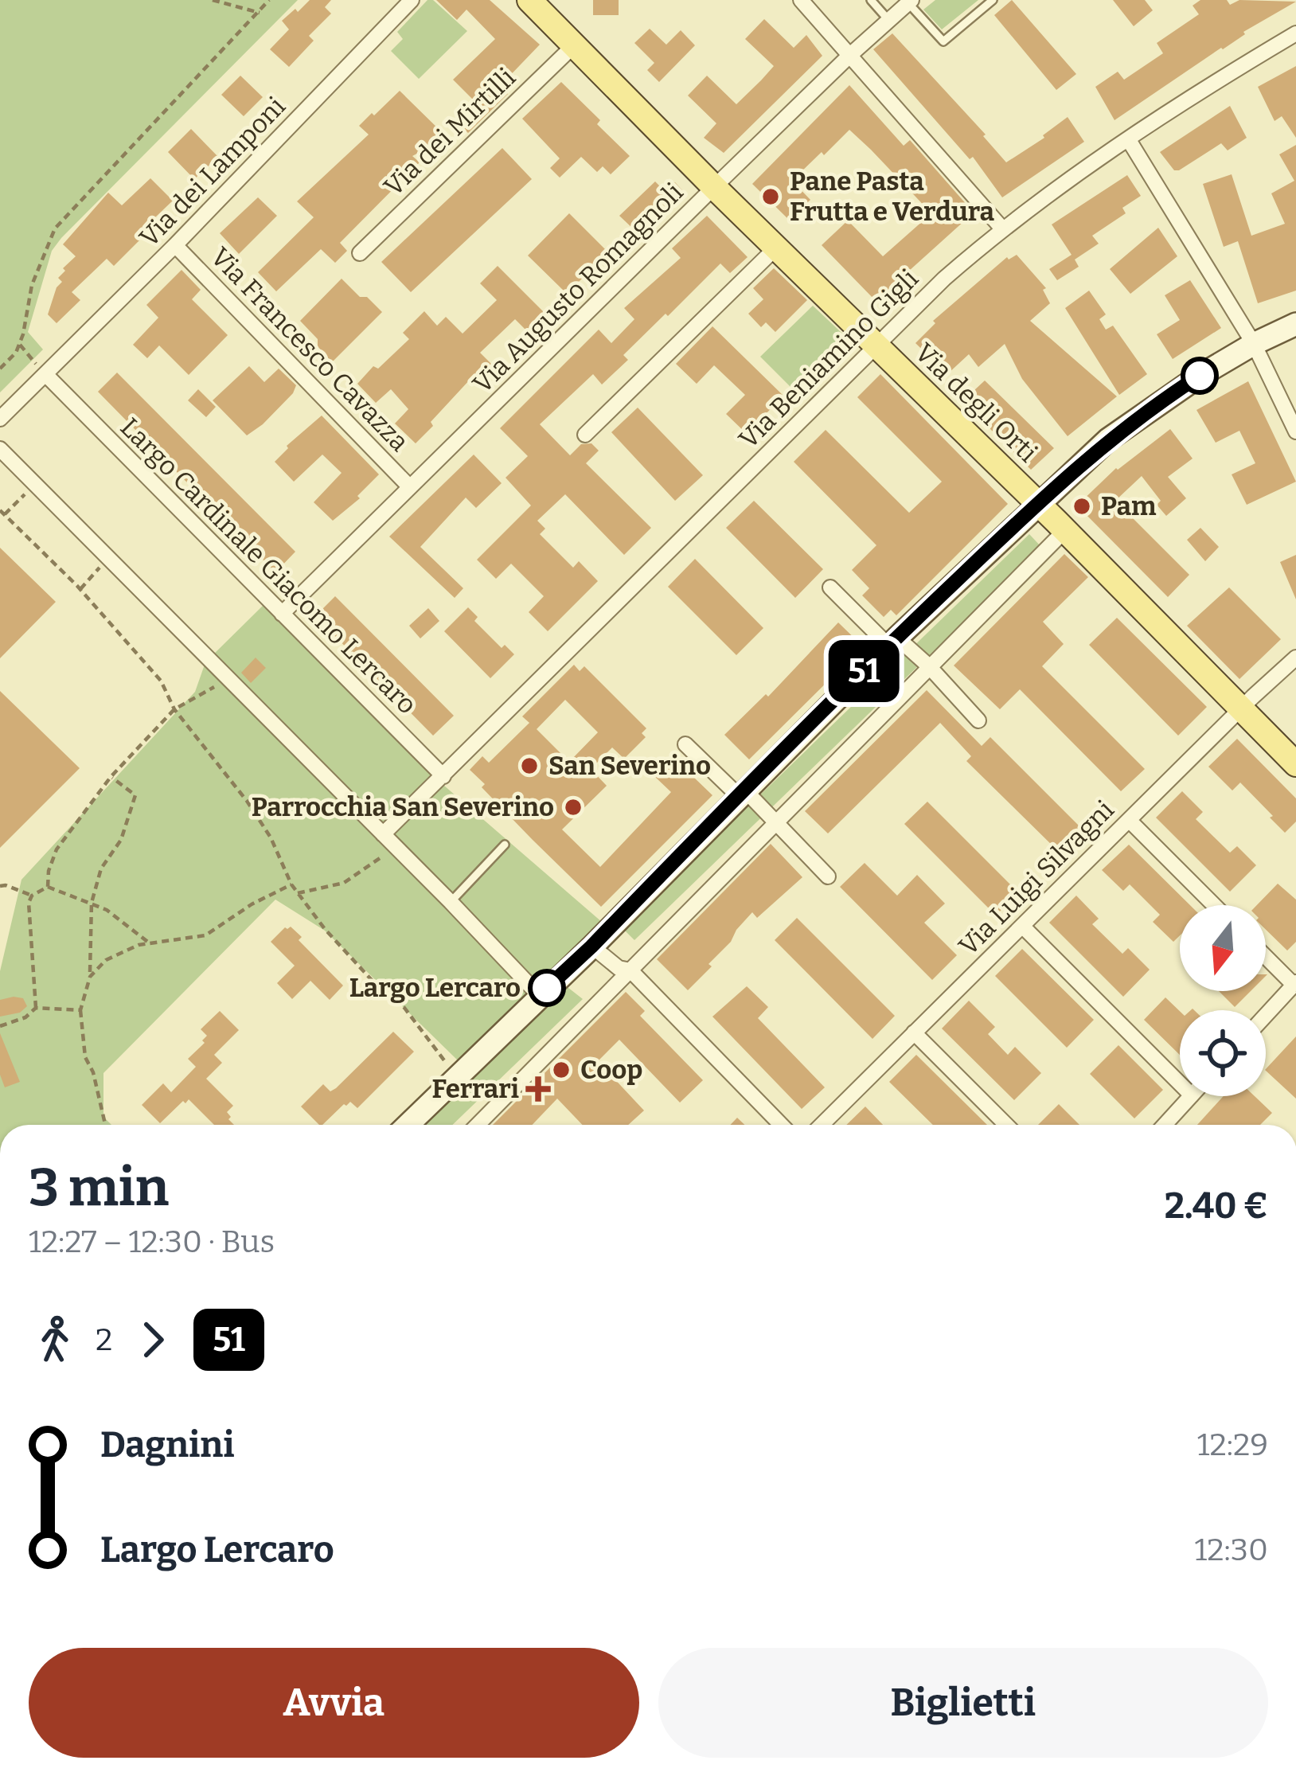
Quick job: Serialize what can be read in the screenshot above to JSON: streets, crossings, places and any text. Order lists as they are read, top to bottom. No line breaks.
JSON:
{"streets":{"main road":["Via degli Orti"],"street":["Via dei Mirtilli","Via dei Lamponi","Via Augusto Romagnoli","Via Francesco Cavazza","Via Beniamino Gigli","Largo Cardinale Giacomo Lercaro","Via Luigi Silvagni"]},"crossings":[["Via dei Mirtilli","Via degli Orti"],["Via dei Lamponi","Via Francesco Cavazza"],["Via dei Lamponi","Largo Cardinale Giacomo Lercaro"],["Via Augusto Romagnoli","Via Francesco Cavazza"],["Via Augusto Romagnoli","Via degli Orti"],["Via Augusto Romagnoli","Largo Cardinale Giacomo Lercaro"],["Via Beniamino Gigli","Via degli Orti"],["Via Beniamino Gigli","Largo Cardinale Giacomo Lercaro"],["Via degli Orti","Via Luigi Silvagni"]],"places":{"other":["Pane Pasta Frutta e Verdura","Pam","San Severino","Parrocchia San Severino","Largo Lercaro","Coop"],"health":["Ferrari"]},"lines":["bus line 51"],"north":"bottom","page":{"on_map":"51","heading":["3 min","12:27 – 12:30 · Bus","2.40 €"],"legs":["2","51"],"list":[{"name":"Dagnini","value":"12:29"},{"name":"Largo Lercaro","value":"12:30"}],"buttons":["Avvia","Biglietti"]}}
